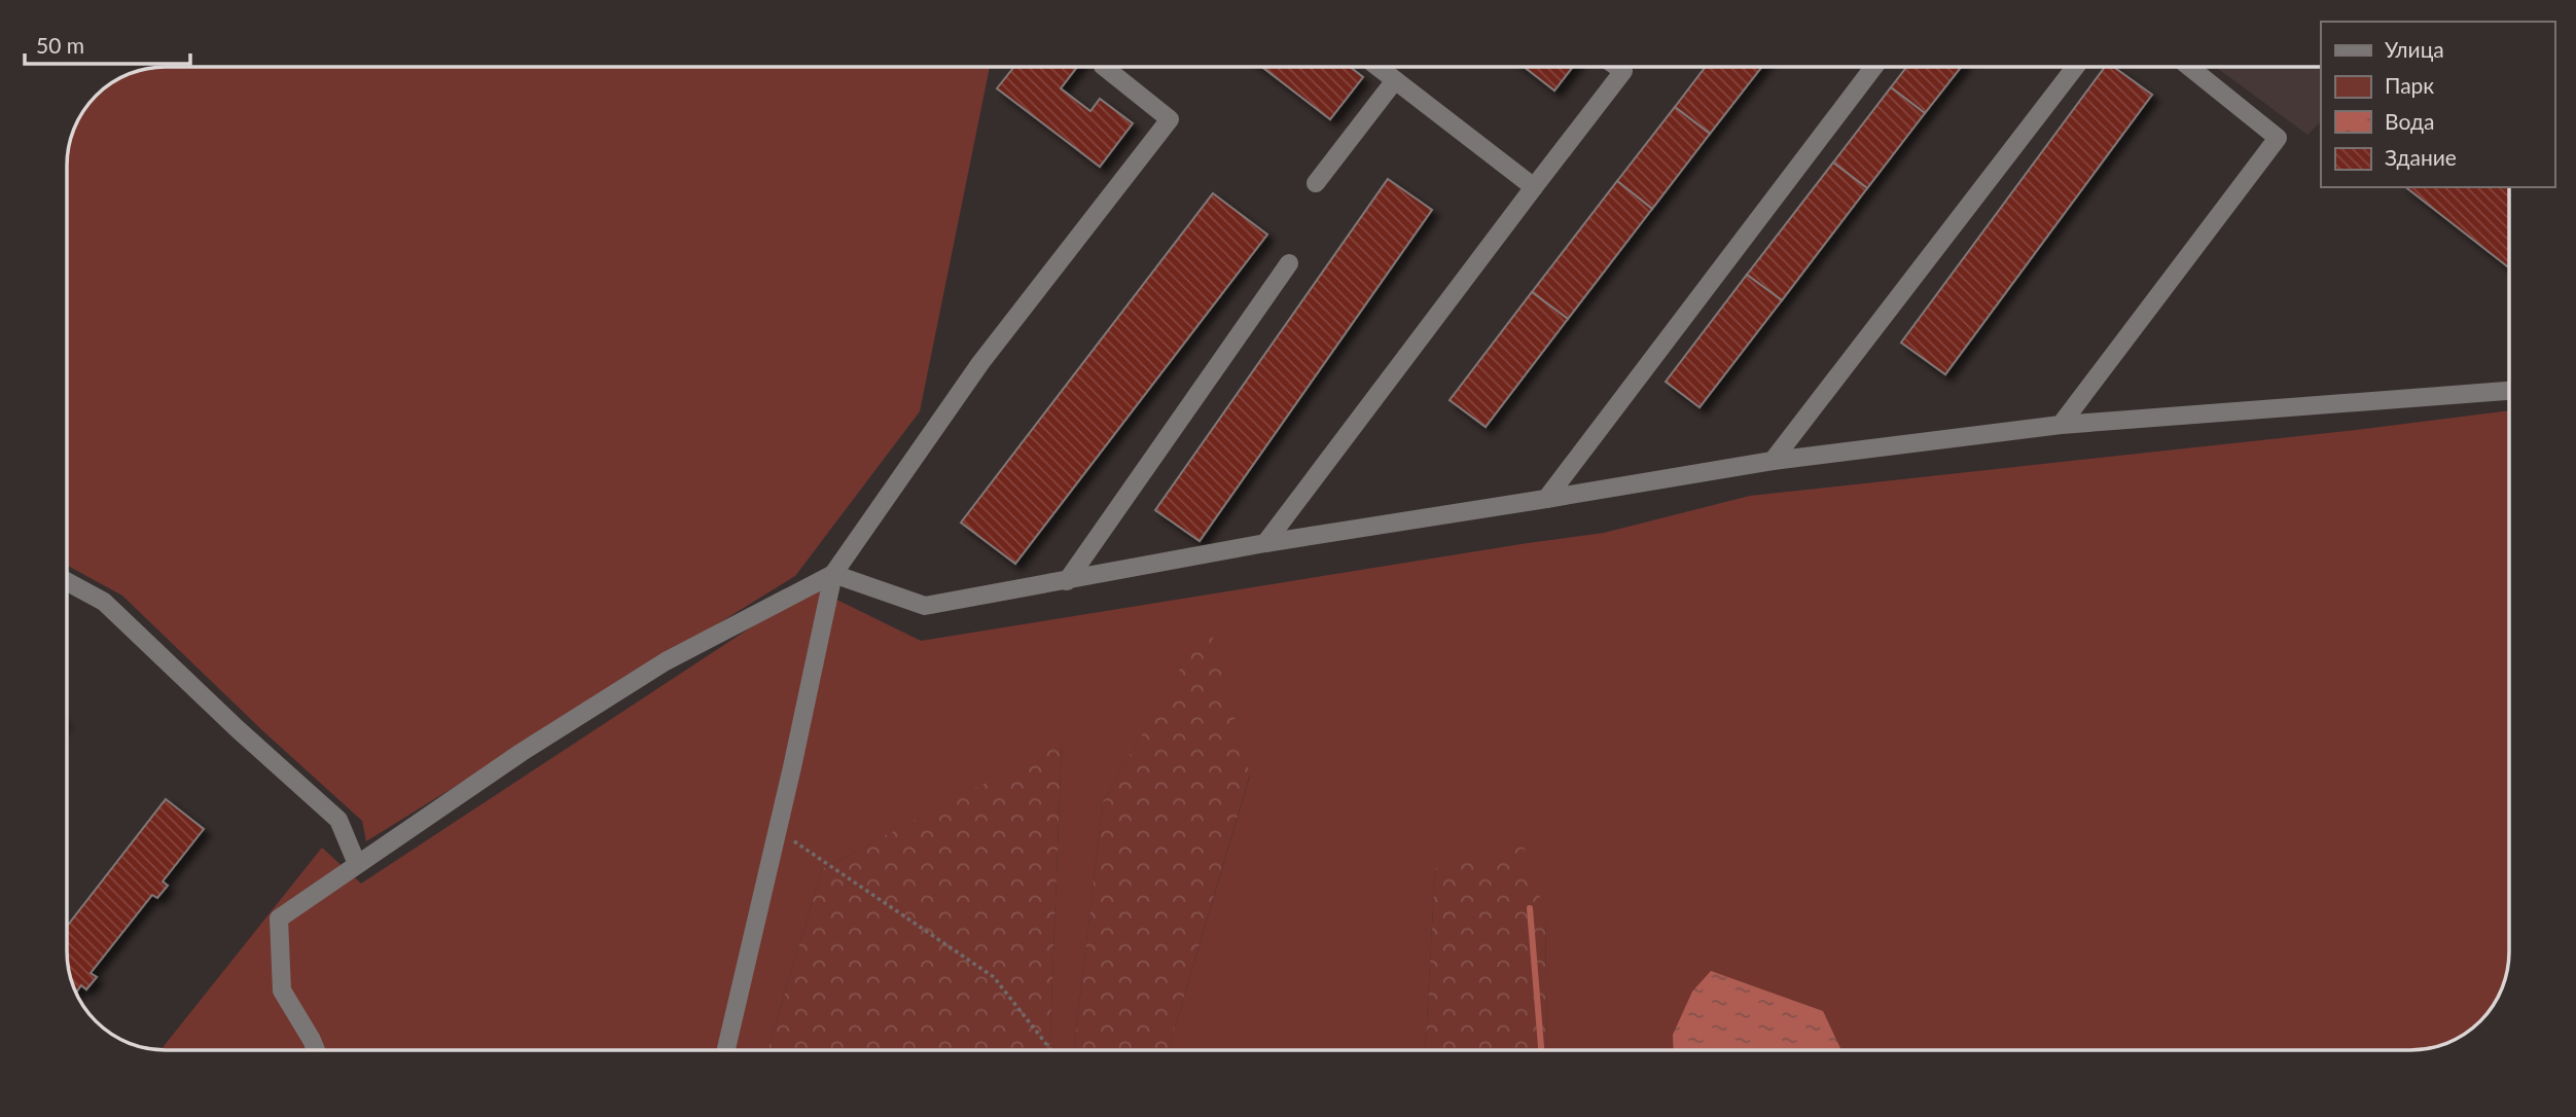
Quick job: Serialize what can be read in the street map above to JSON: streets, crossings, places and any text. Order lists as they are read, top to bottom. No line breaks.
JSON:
{"legend":["Улица","Парк","Вода","Здание"],"scale_bar":"50 m"}
